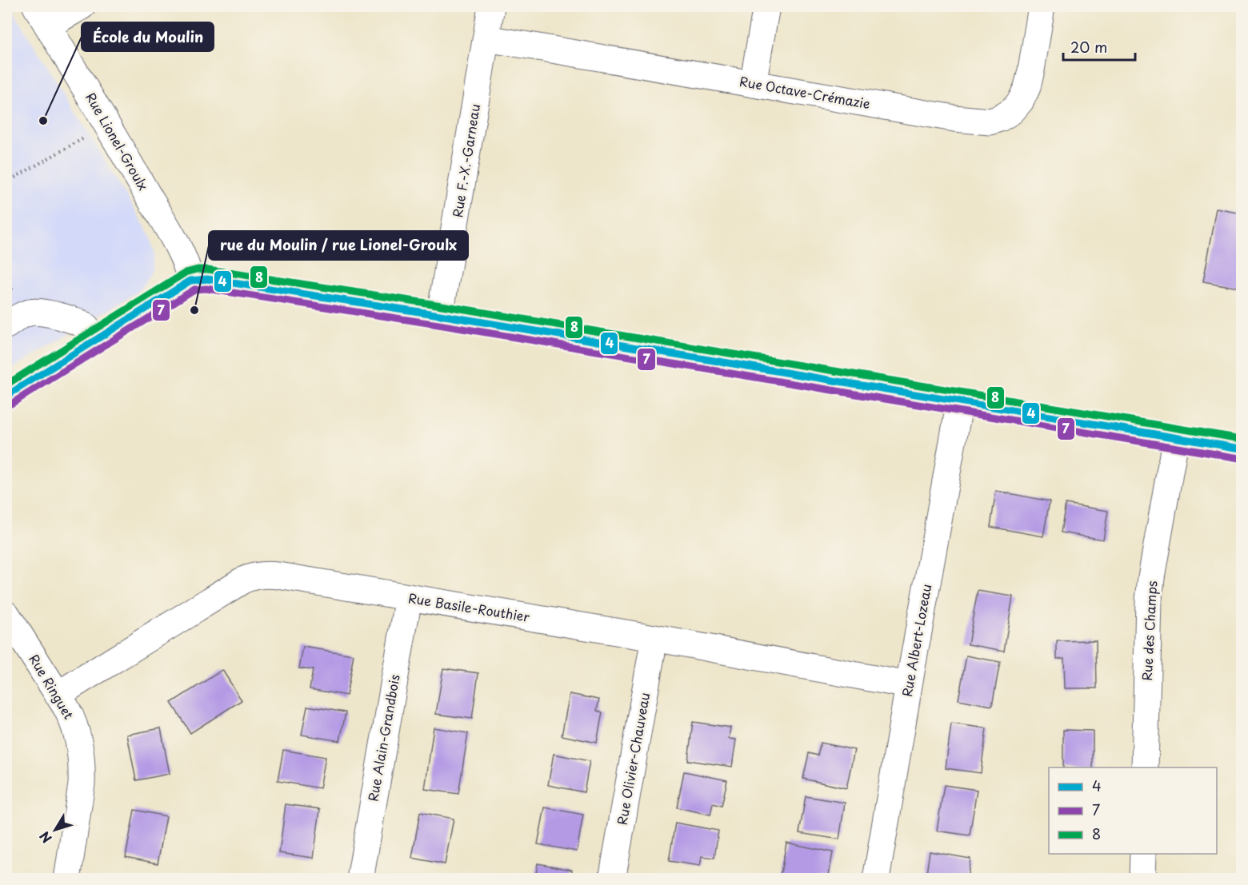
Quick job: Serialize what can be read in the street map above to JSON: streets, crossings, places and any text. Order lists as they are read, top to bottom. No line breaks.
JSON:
{"streets":{"street":["Rue Octave-Crémazie","Rue Lionel-Groulx","Rue F.-X.-Garneau","Rue Basile-Routhier","Rue des Champs","Rue Albert-Lozeau","Rue Ringuet","Rue Alain-Grandbois","Rue Olivier-Chauveau"]},"crossings":[["Rue Octave-Crémazie","Rue F.-X.-Garneau"],["Rue Basile-Routhier","Rue Albert-Lozeau"],["Rue Basile-Routhier","Rue Ringuet"],["Rue Basile-Routhier","Rue Alain-Grandbois"],["Rue Basile-Routhier","Rue Olivier-Chauveau"]],"places":["École du Moulin","rue du Moulin / rue Lionel-Groulx"],"lines":["transit line 8","transit line 4","transit line 7"],"legend":["4","7","8"],"scale_bar":"20 m","north":"bottom left"}
